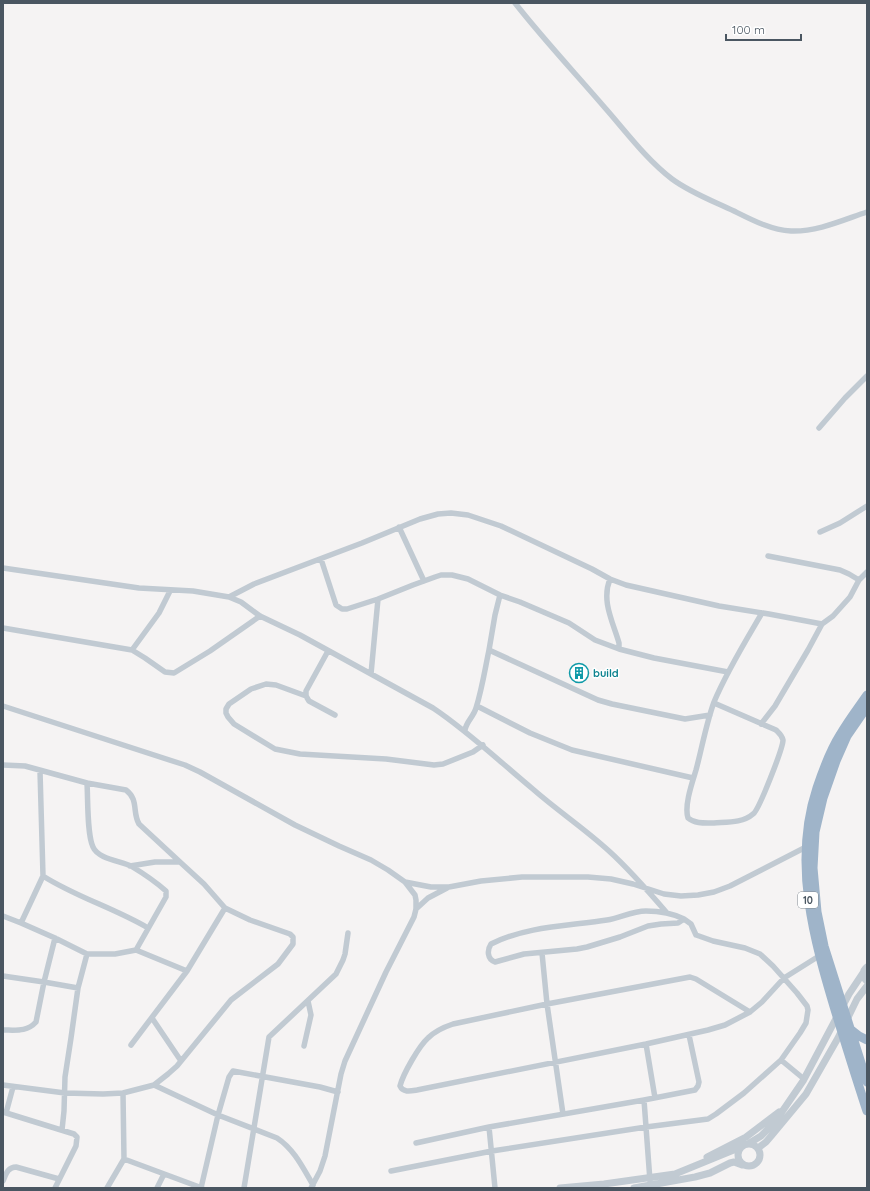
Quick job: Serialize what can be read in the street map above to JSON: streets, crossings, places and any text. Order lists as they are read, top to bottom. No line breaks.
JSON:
{"streets":{"highway":["10"]},"places":{"building":["build"]},"scale_bar":"100 m"}
